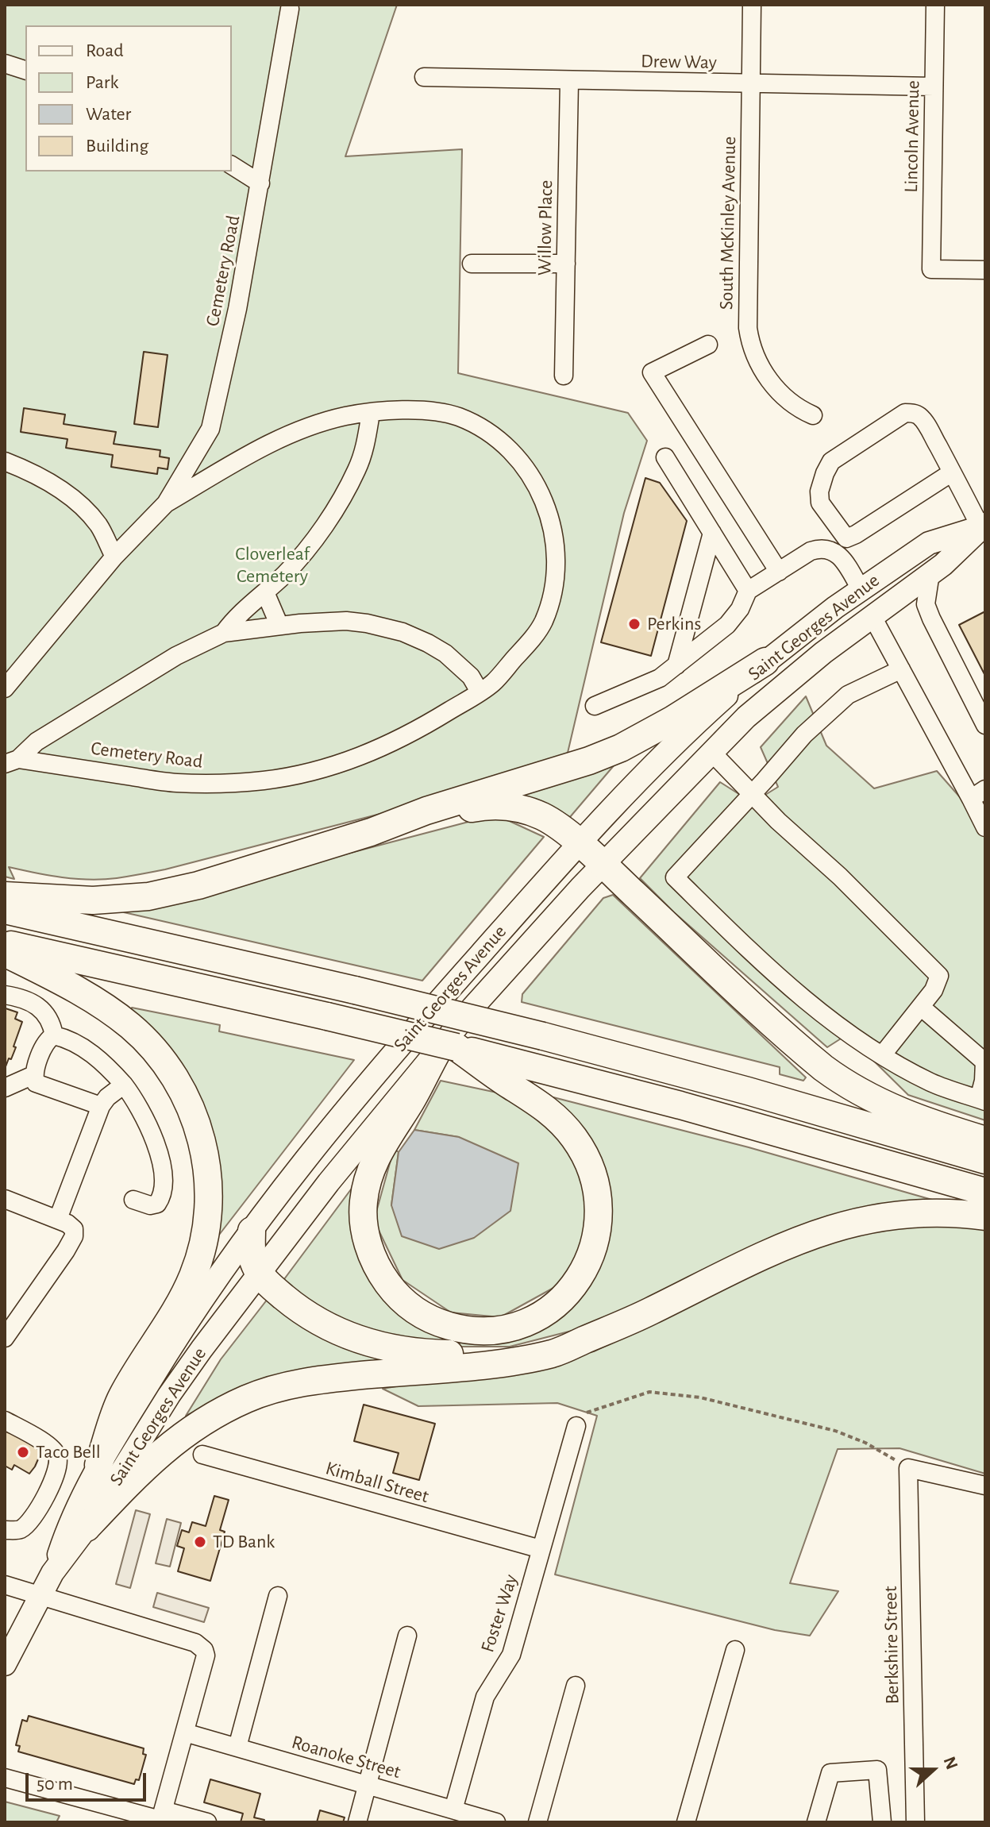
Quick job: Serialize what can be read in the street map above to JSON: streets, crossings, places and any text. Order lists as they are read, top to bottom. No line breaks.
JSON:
{"streets":{"main road":["Saint Georges Avenue"],"street":["Drew Way","Lincoln Avenue","South McKinley Avenue","Willow Place","Cemetery Road","Kimball Street","Foster Way","Berkshire Street","Roanoke Street"]},"crossings":[["Drew Way","Lincoln Avenue"],["Drew Way","South McKinley Avenue"],["Drew Way","Willow Place"],["Kimball Street","Foster Way"],["Foster Way","Roanoke Street"]],"parks":["Cloverleaf Cemetery"],"places":["Perkins","Taco Bell","TD Bank"],"legend":["Road","Park","Water","Building"],"scale_bar":"50 m","north":"right"}
